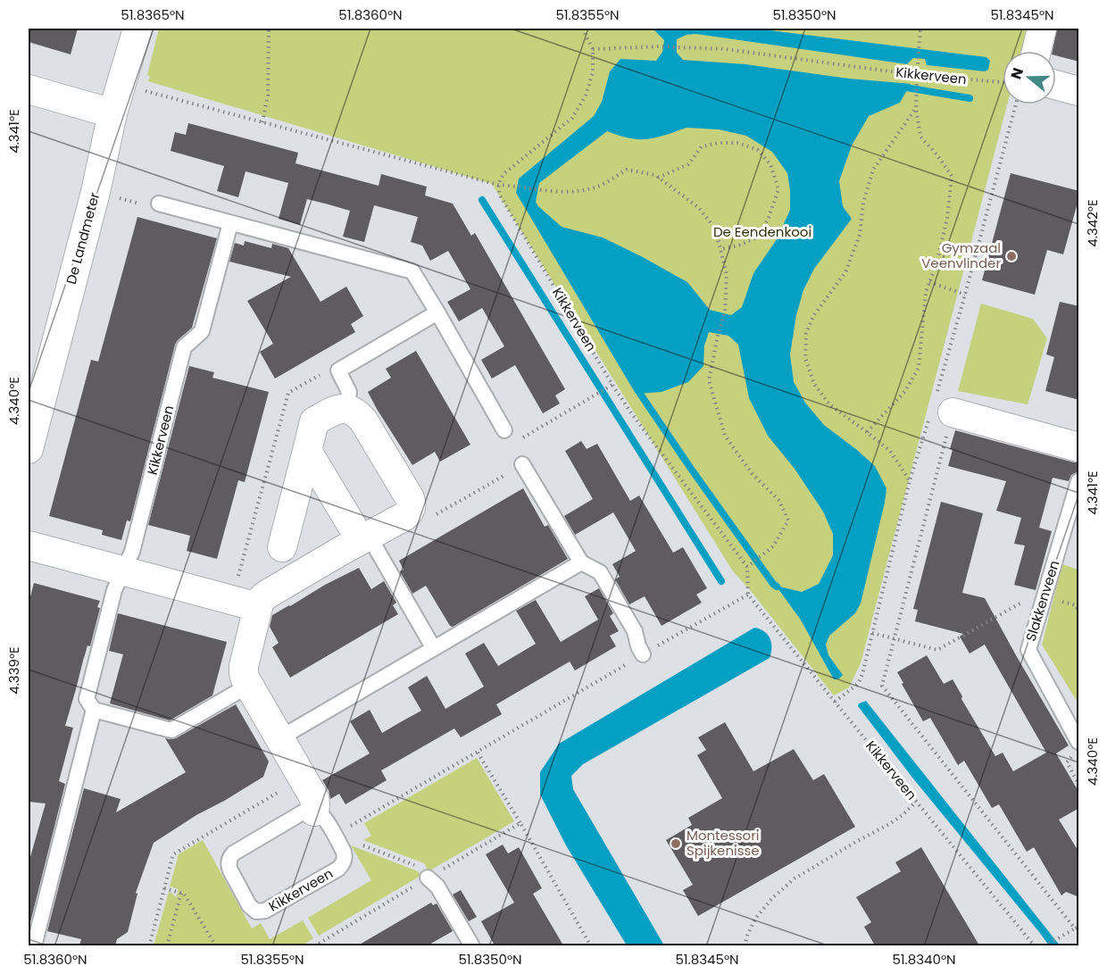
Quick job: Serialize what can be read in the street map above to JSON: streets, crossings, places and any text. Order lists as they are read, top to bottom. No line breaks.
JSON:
{"streets":{"street":["Kikkerveen","De Landmeter"],"lane":["Slakkenveen"]},"parks":["De Eendenkooi"],"places":["Gymzaal Veenvlinder","Montessori Spijkenisse"],"north":"left","coordinates":["51.8365°N","51.8360°N","51.8355°N","51.8350°N","51.8345°N","4.341°E","4.342°E","4.340°E","4.339°E","51.8340°N"]}
